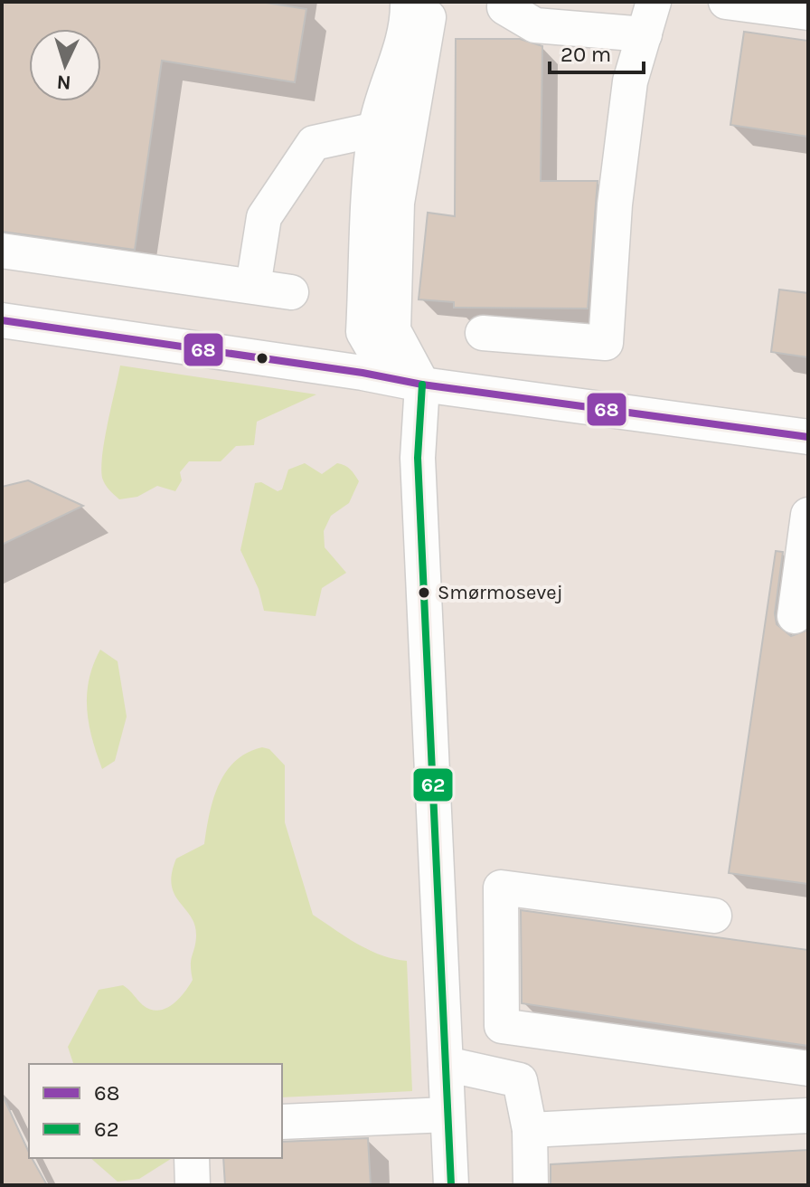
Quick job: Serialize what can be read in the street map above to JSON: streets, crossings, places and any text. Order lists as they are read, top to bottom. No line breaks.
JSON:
{"places":["Smørmosevej"],"lines":["transit line 68","transit line 62"],"legend":["68","62"],"scale_bar":"20 m","north":"bottom"}
